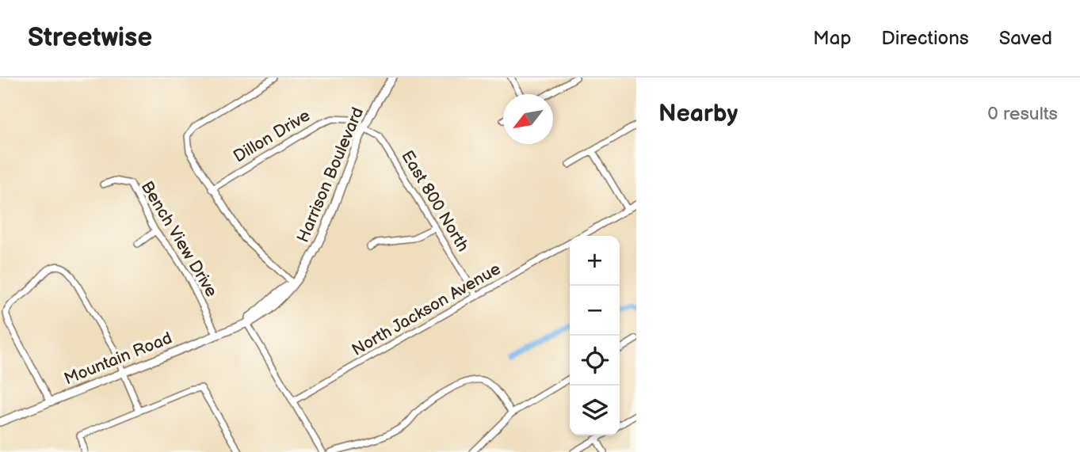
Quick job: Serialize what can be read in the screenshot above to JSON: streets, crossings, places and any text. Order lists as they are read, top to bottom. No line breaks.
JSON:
{"streets":{"street":["Dillon Drive","Harrison Boulevard","East 800 North","Bench View Drive","North Jackson Avenue","Mountain Road"]},"crossings":[["Dillon Drive","East 800 North"],["Harrison Boulevard","East 800 North"],["Harrison Boulevard","Mountain Road"],["East 800 North","North Jackson Avenue"],["Bench View Drive","Mountain Road"]],"north":"bottom left","page":{"header":"Streetwise","nav":["Map","Directions","Saved"],"heading":["Nearby","0 results"],"map_buttons":["+","−"]}}
